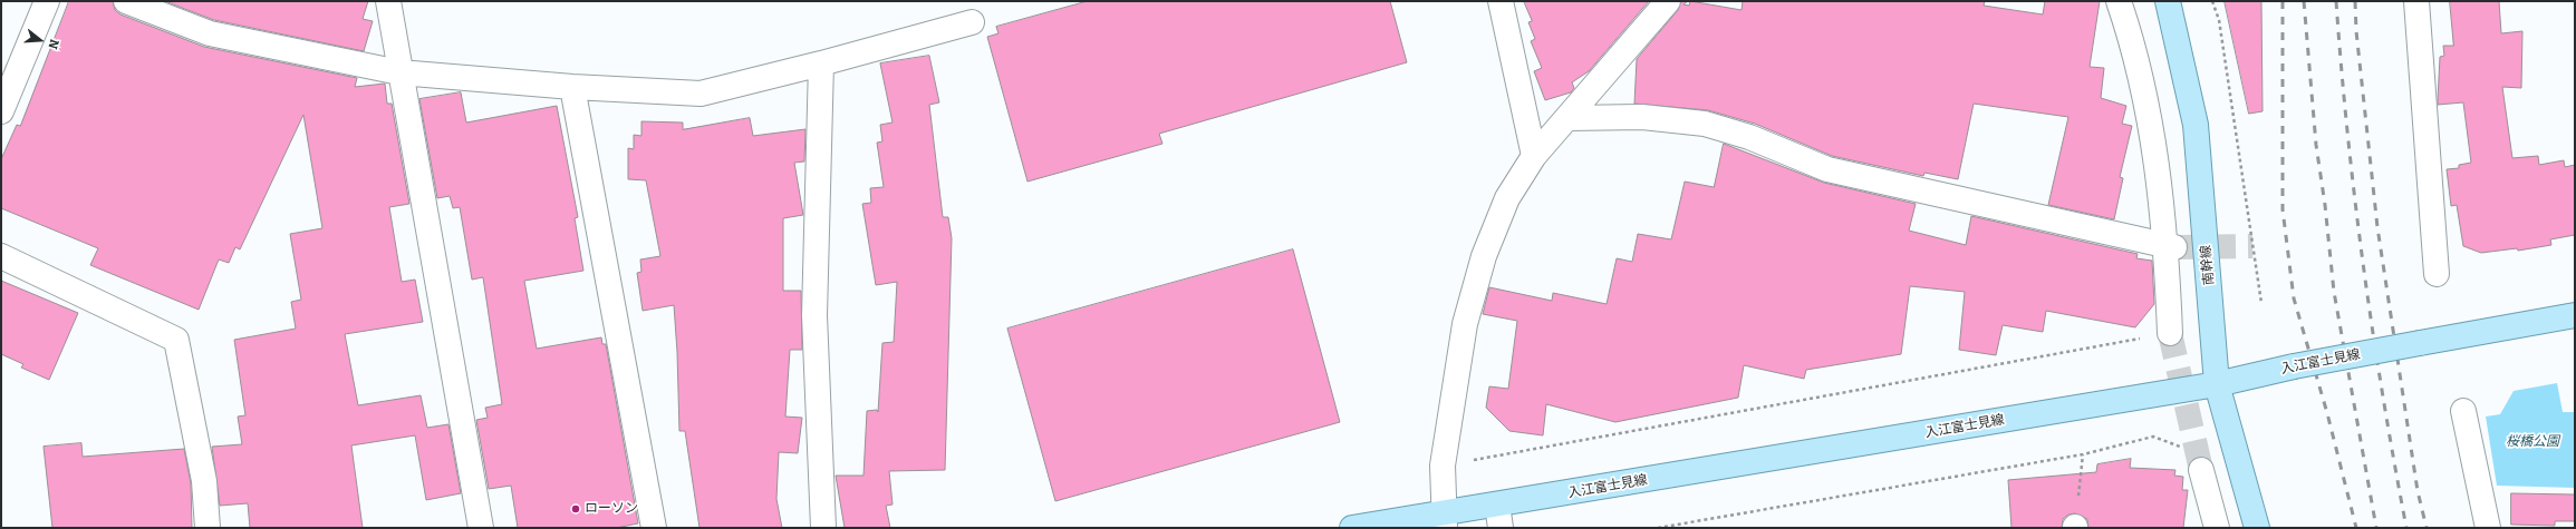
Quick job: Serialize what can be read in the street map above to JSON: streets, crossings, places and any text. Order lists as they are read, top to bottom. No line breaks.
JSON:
{"streets":{"main road":["南幹線","入江富士見線"]},"crossings":[["南幹線","入江富士見線"]],"parks":["桜橋公園"],"places":["ローソン"],"north":"right"}
